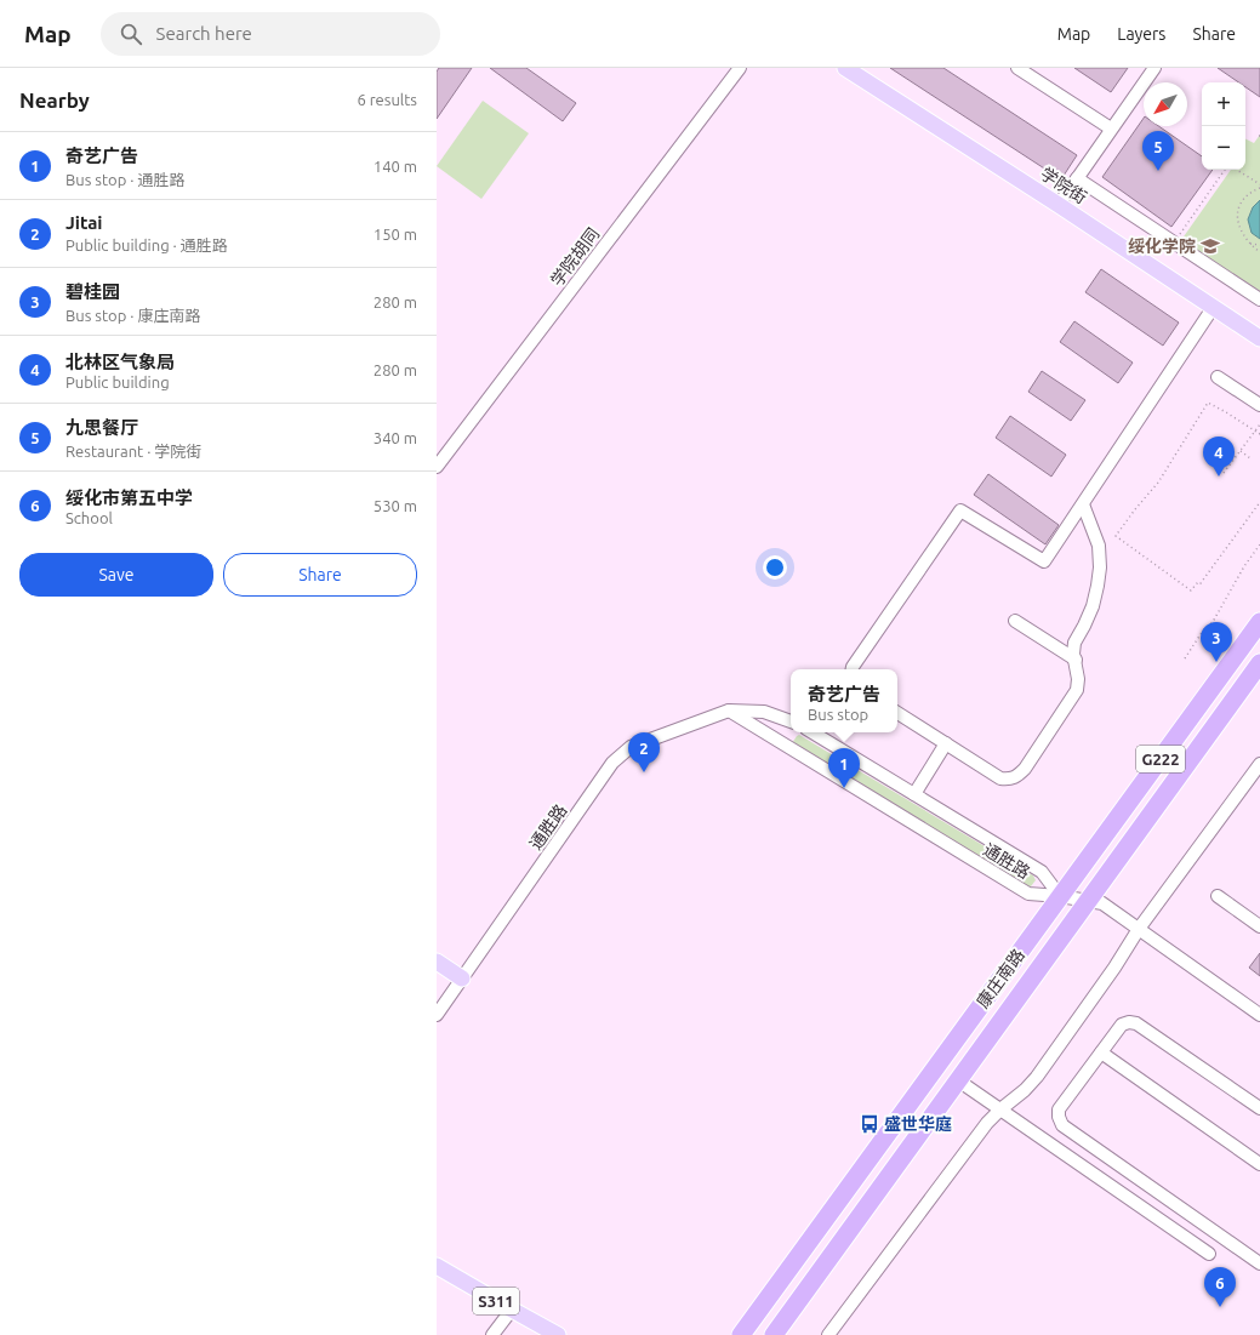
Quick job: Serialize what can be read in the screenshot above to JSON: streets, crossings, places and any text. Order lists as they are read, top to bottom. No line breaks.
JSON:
{"streets":{"highway":["G222","康庄南路"],"main road":["学院街","S311"],"street":["学院胡同","通胜路"]},"crossings":[["通胜路","康庄南路"]],"places":{"school or university":["绥化学院"],"bus stop":["盛世华庭"]},"north":"bottom left","page":{"header":"Map","search":"Search here","nav":["Map","Layers","Share"],"heading":["Nearby","6 results"],"map_buttons":["+","−"],"list":[{"mark":"1","name":"奇艺广告","note":"Bus stop · 通胜路","value":"140 m"},{"mark":"2","name":"Jitai","note":"Public building · 通胜路","value":"150 m"},{"mark":"3","name":"碧桂园","note":"Bus stop · 康庄南路","value":"280 m"},{"mark":"4","name":"北林区气象局","note":"Public building","value":"280 m"},{"mark":"5","name":"九思餐厅","note":"Restaurant · 学院街","value":"340 m"},{"mark":"6","name":"绥化市第五中学","note":"School","value":"530 m"}],"pins":["5","4","3","2","1","6"],"buttons":["Save","Share"],"popup":["奇艺广告","Bus stop"]}}
